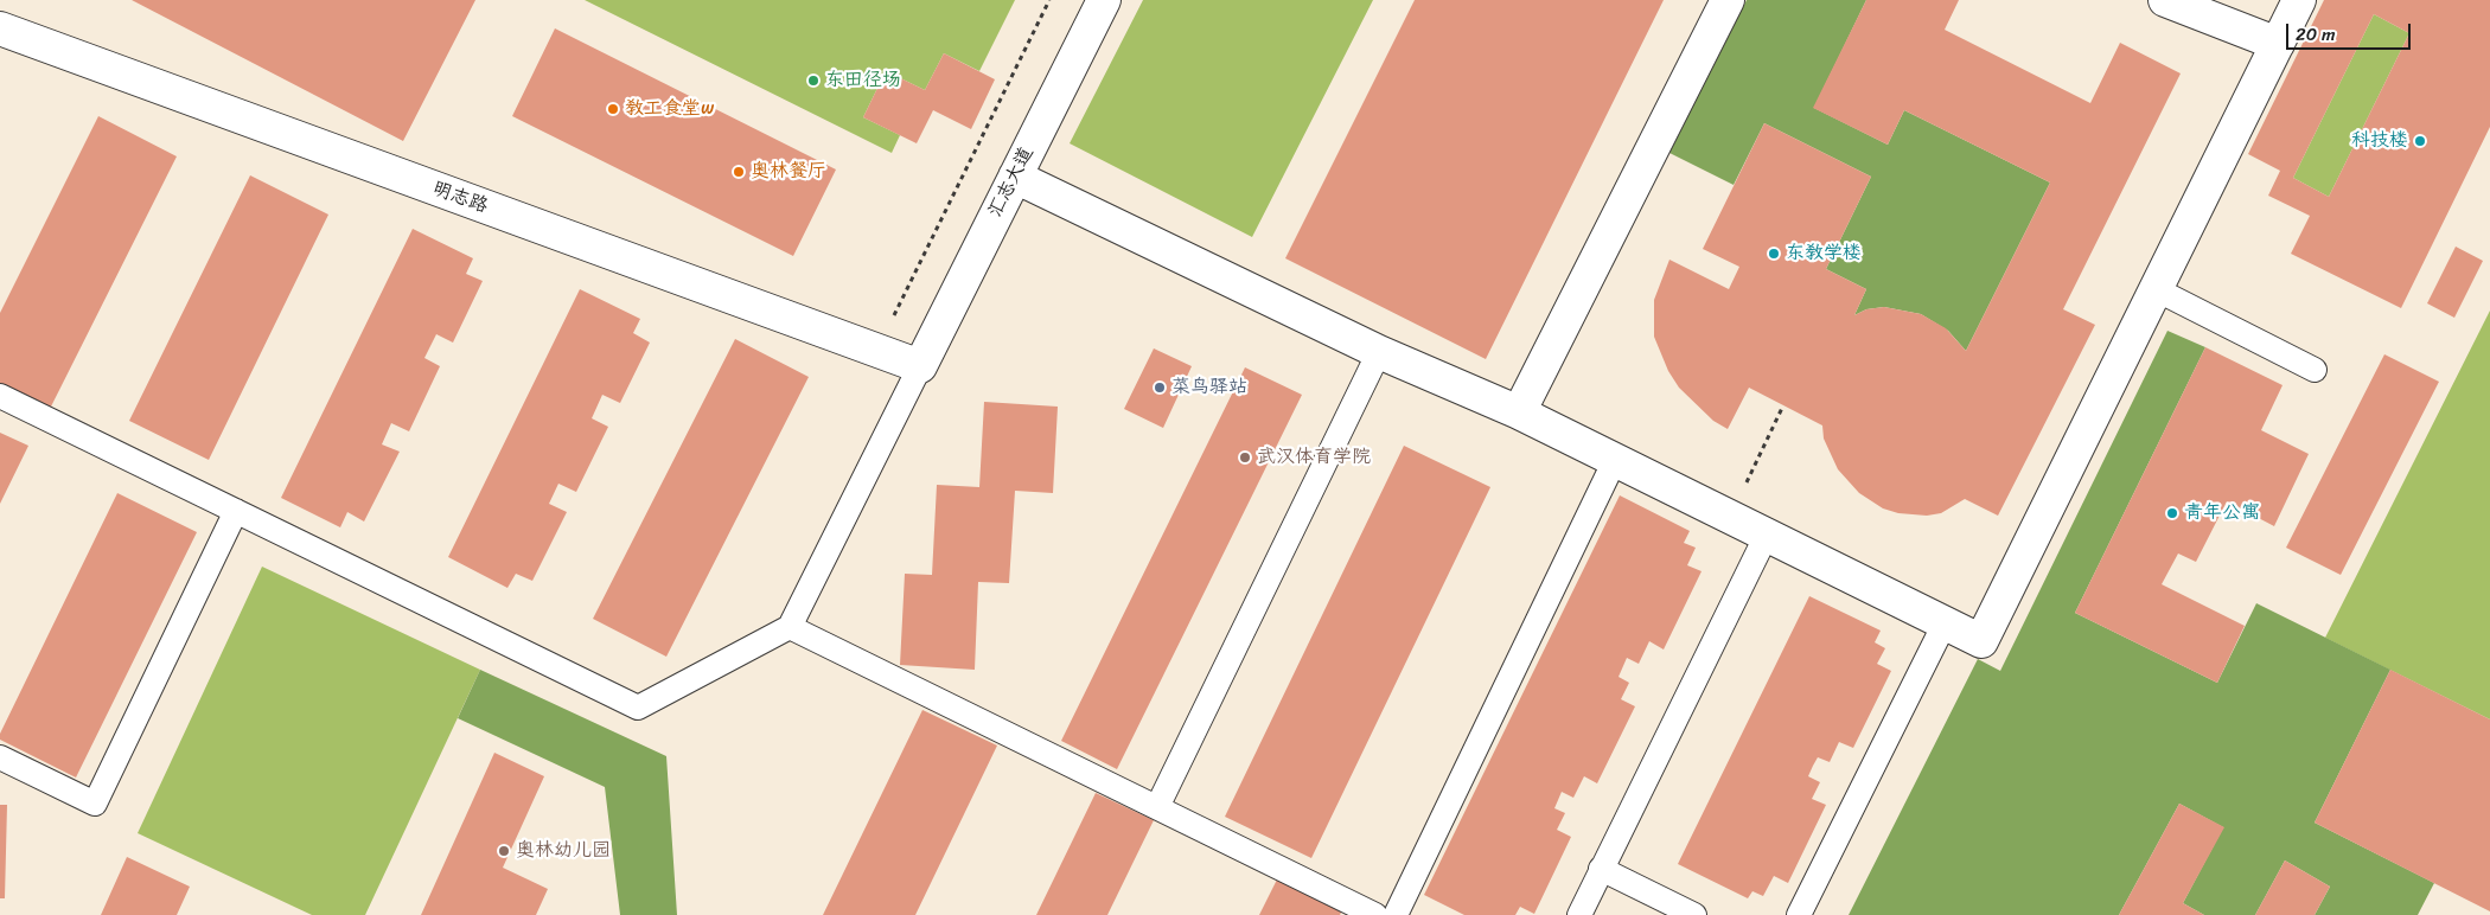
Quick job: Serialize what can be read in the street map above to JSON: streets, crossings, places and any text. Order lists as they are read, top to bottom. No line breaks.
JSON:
{"streets":{"street":["汇志大道","明志路"]},"crossings":[["汇志大道","明志路"]],"places":["东田径场","教工食堂w","科技楼","奥林餐厅","东教学楼","菜鸟驿站","武汉体育学院","青年公寓","奥林幼儿园"],"scale_bar":"20 m"}
